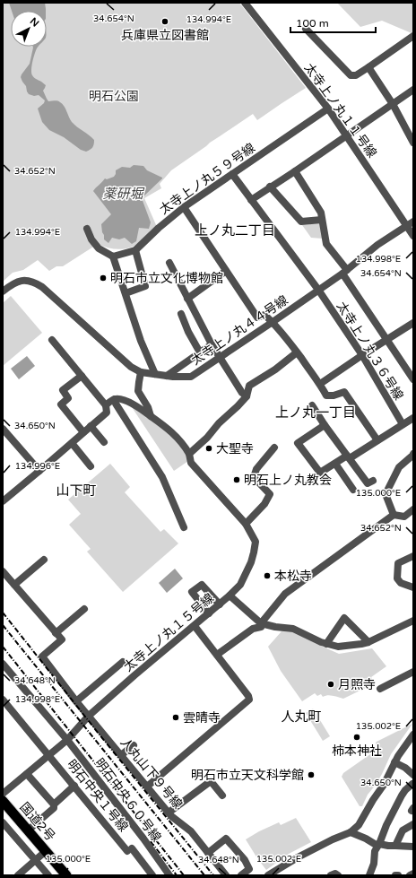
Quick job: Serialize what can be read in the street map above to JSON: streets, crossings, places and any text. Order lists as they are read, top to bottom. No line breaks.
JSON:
{"streets":{"highway":["国道2号"],"street":["太寺上ノ丸１１号線","太寺上ノ丸５９号線","太寺上ノ丸４４号線","太寺上ノ丸３６号線","太寺上ノ丸１５号線","人丸山下９号線","明石中央１号線","明石中央６０号線"]},"crossings":[["太寺上ノ丸１１号線","太寺上ノ丸５９号線"],["太寺上ノ丸１１号線","太寺上ノ丸４４号線"],["太寺上ノ丸５９号線","太寺上ノ丸３６号線"],["太寺上ノ丸４４号線","太寺上ノ丸３６号線"],["太寺上ノ丸１５号線","人丸山下９号線"],["太寺上ノ丸１５号線","明石中央１号線"],["太寺上ノ丸１５号線","明石中央６０号線"]],"districts":["上ノ丸二丁目","上ノ丸一丁目","山下町","人丸町"],"water":["薬研堀"],"parks":["明石公園"],"places":["兵庫県立図書館","明石市立文化博物館","大聖寺","明石上ノ丸教会","本松寺","月照寺","雲晴寺","柿本神社","明石市立天文科学館"],"scale_bar":"100 m","north":"top right","coordinates":["34.654°N","134.994°E","34.652°N","134.998°E","34.650°N","134.996°E","135.000°E","34.648°N","135.002°E"]}
